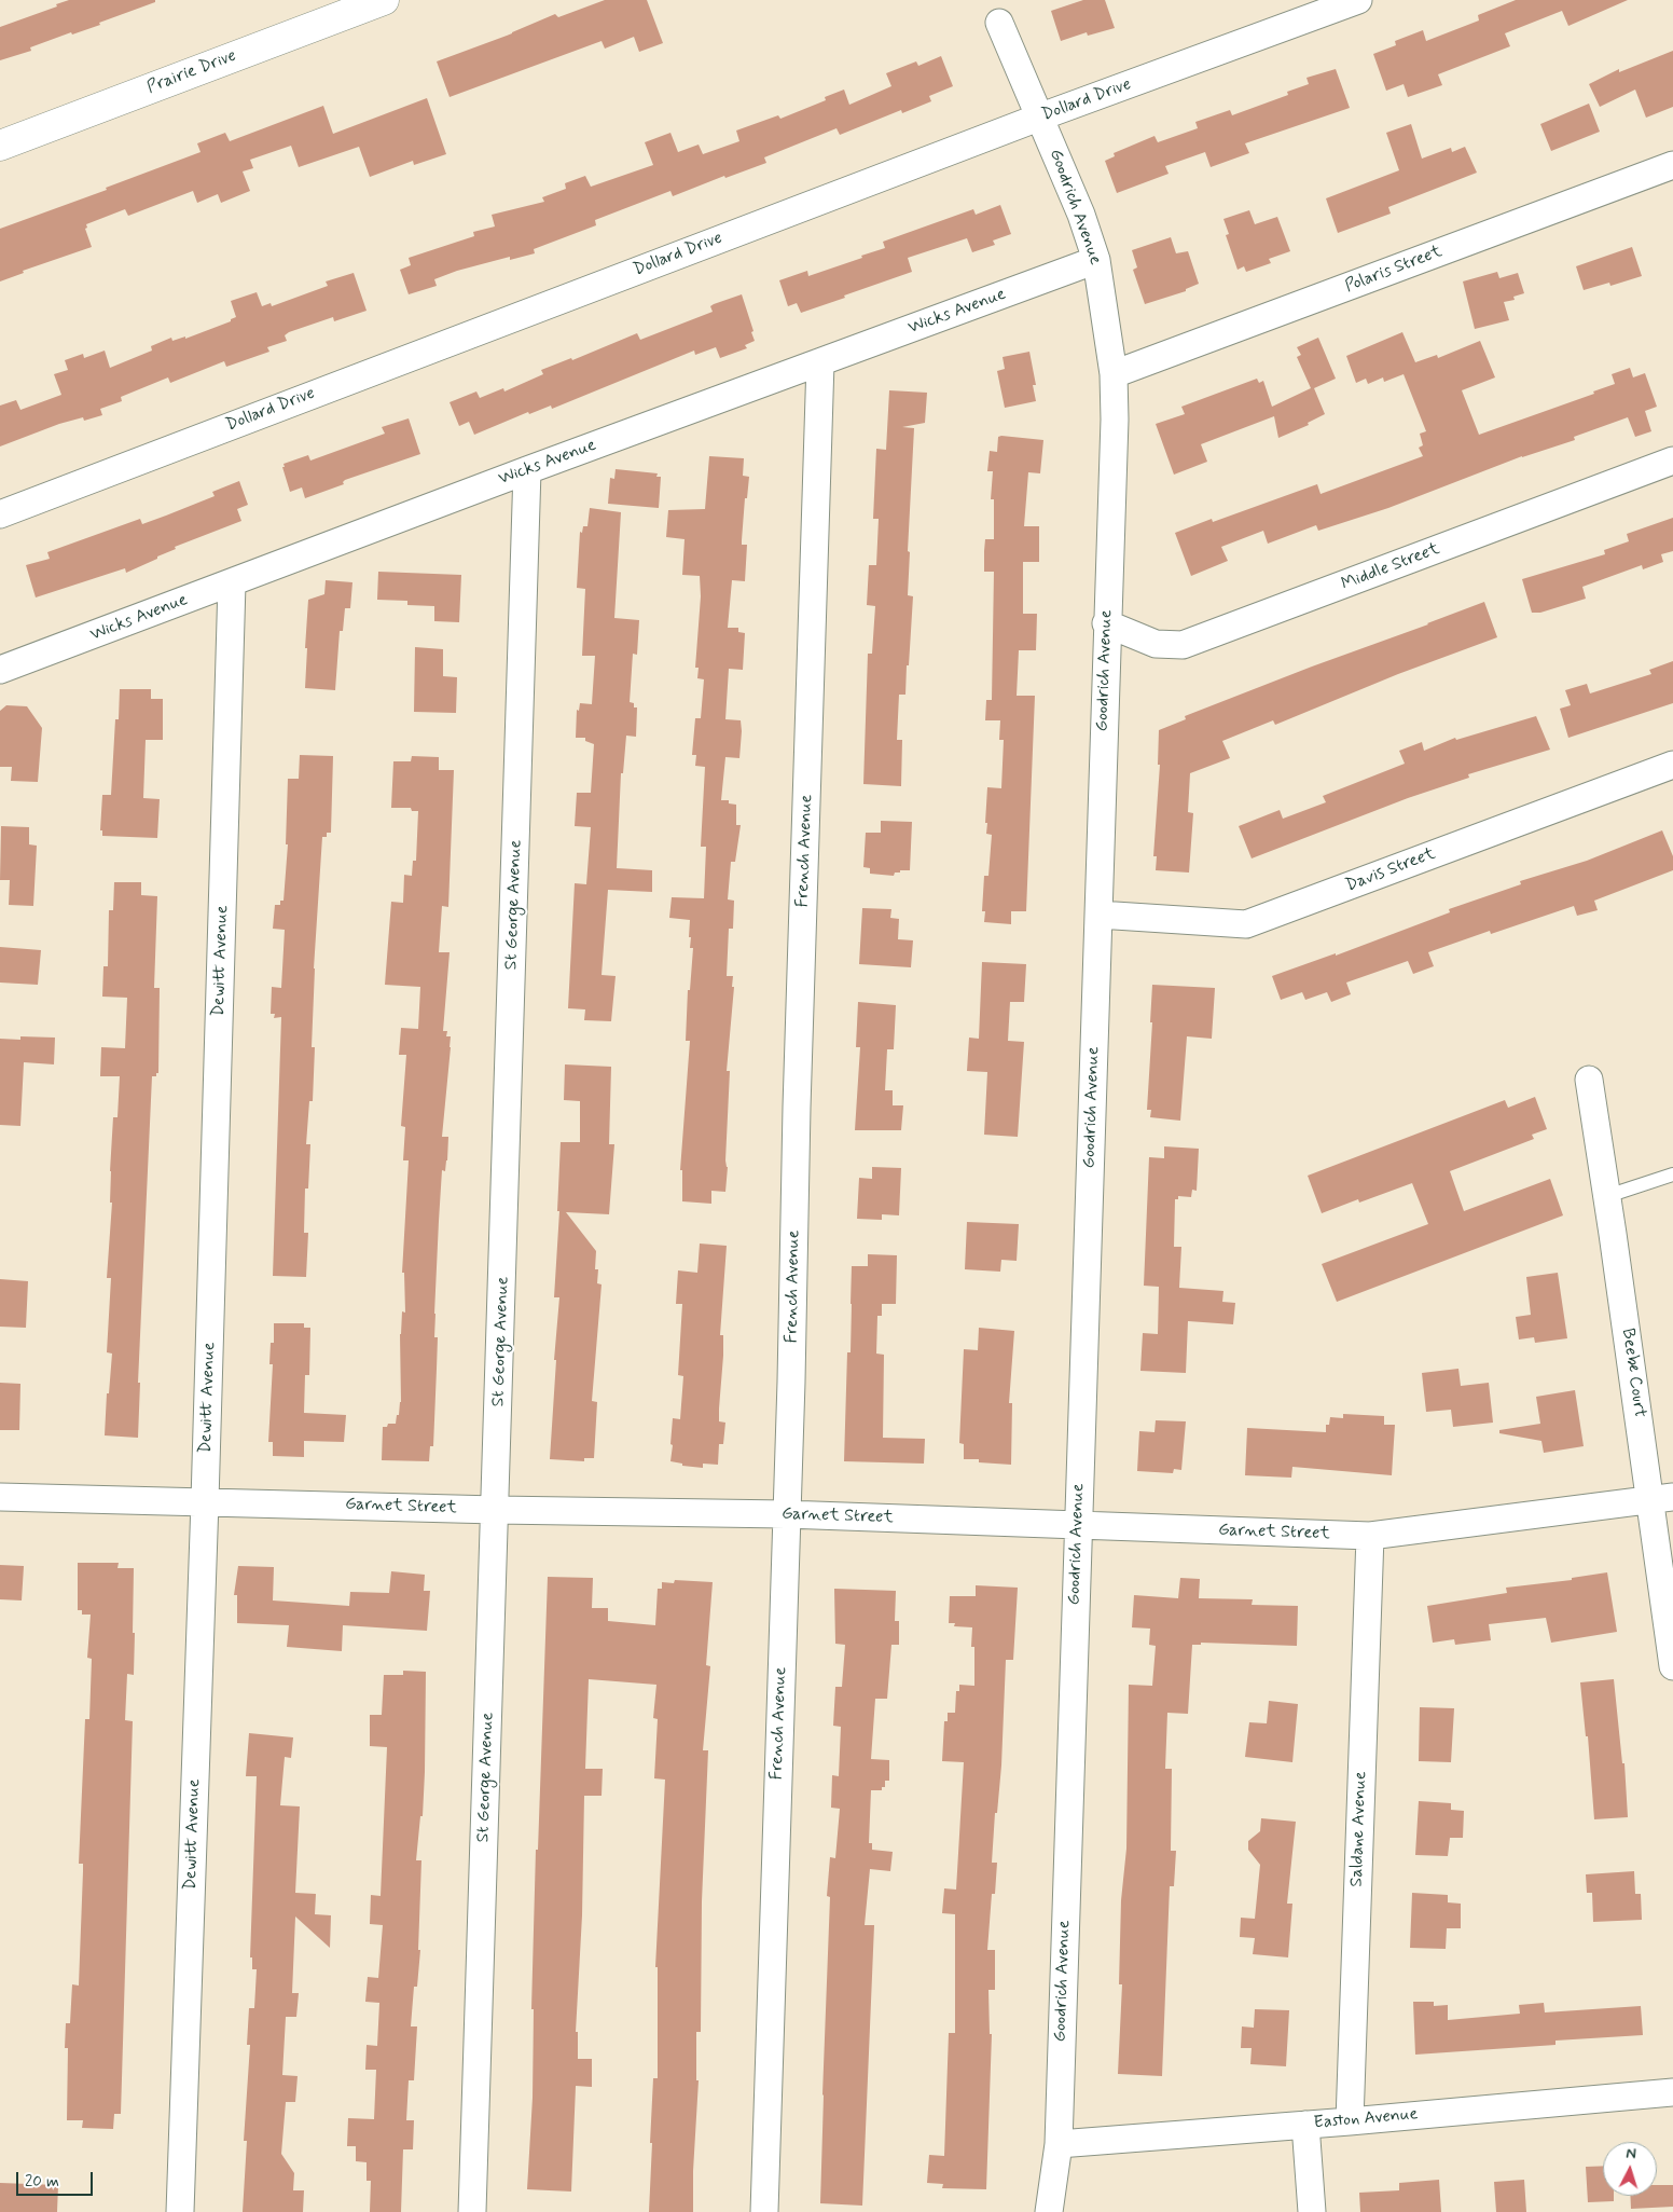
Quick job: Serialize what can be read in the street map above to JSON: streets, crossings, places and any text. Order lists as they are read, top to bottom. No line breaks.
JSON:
{"streets":{"street":["Prairie Drive","Dollard Drive","Goodrich Avenue","Polaris Street","Wicks Avenue","Middle Street","French Avenue","Davis Street","St George Avenue","Dewitt Avenue","Beebe Court","Garnet Street","Saldane Avenue","Easton Avenue"]},"crossings":[["Dollard Drive","Goodrich Avenue"],["Goodrich Avenue","Polaris Street"],["Goodrich Avenue","Wicks Avenue"],["Goodrich Avenue","Middle Street"],["Goodrich Avenue","Davis Street"],["Goodrich Avenue","Garnet Street"],["Goodrich Avenue","Easton Avenue"],["Wicks Avenue","French Avenue"],["Wicks Avenue","St George Avenue"],["Wicks Avenue","Dewitt Avenue"],["French Avenue","Garnet Street"],["St George Avenue","Garnet Street"],["Dewitt Avenue","Garnet Street"],["Beebe Court","Garnet Street"],["Garnet Street","Saldane Avenue"],["Saldane Avenue","Easton Avenue"]],"scale_bar":"20 m","north":"top"}
